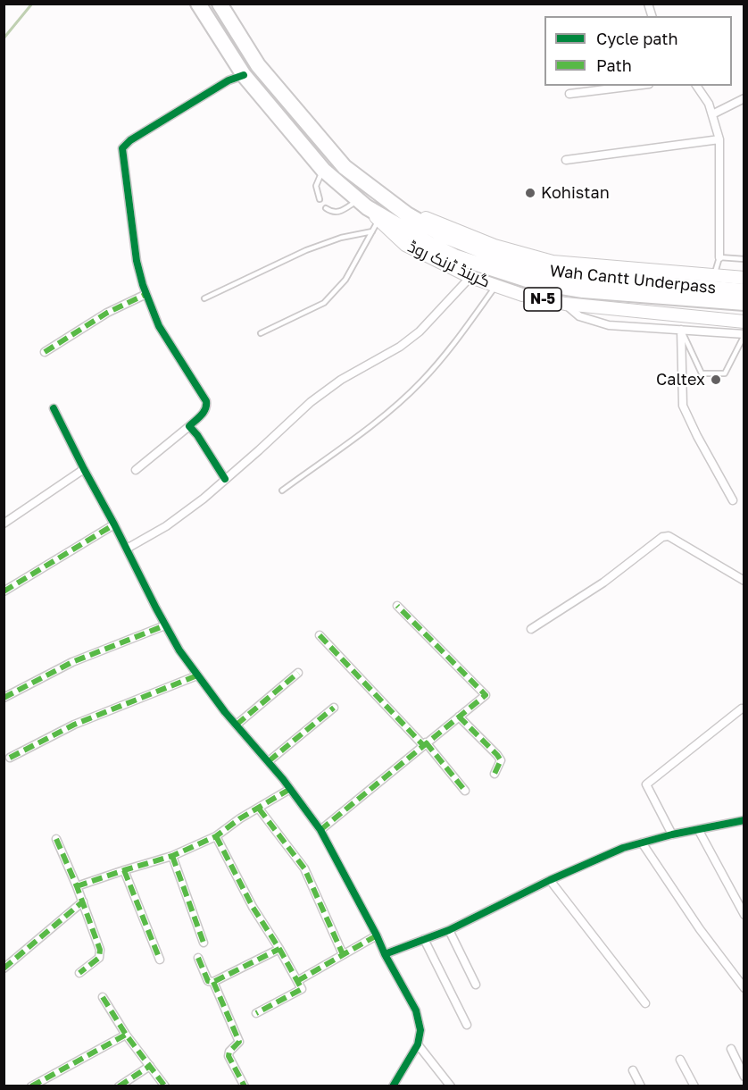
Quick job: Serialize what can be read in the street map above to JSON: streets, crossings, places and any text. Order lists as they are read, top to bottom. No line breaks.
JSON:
{"streets":{"highway":["گرینڈ ٹرنک روڈ","Wah Cantt Underpass","N-5"]},"crossings":[["گرینڈ ٹرنک روڈ","Wah Cantt Underpass"]],"places":["Kohistan","Caltex"],"legend":["Cycle path","Path"]}
